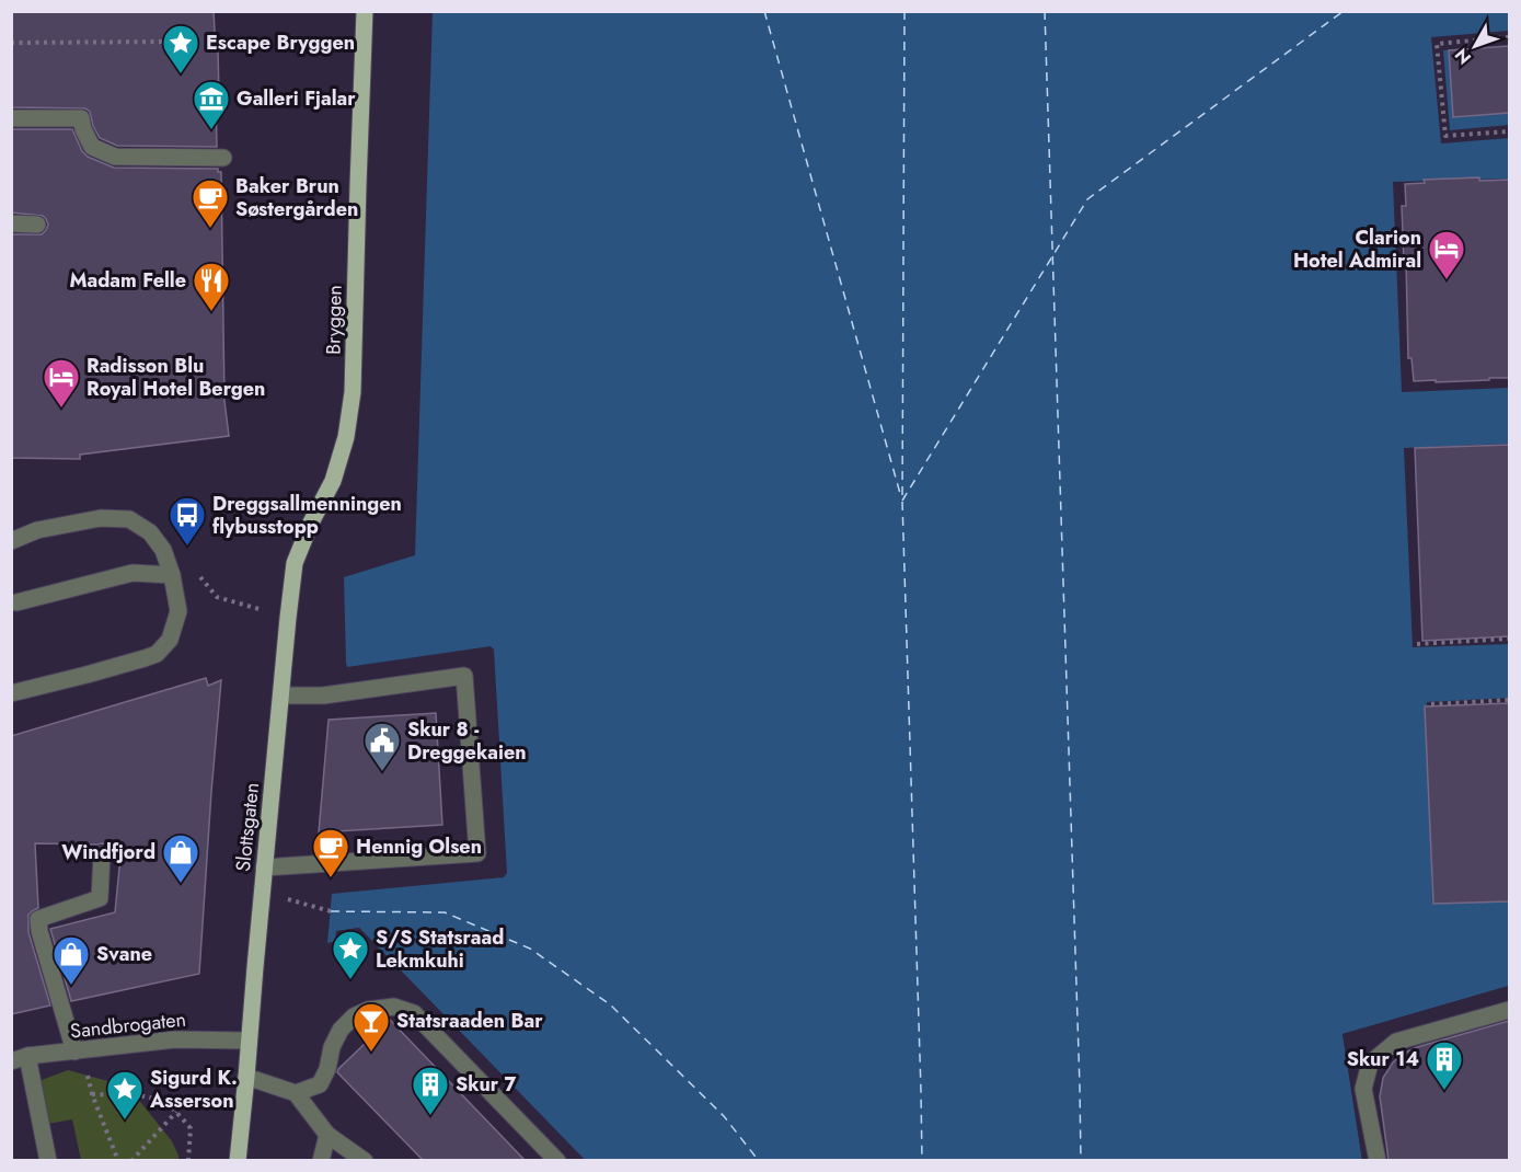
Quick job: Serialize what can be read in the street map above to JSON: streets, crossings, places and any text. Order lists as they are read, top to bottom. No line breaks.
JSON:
{"streets":{"main road":["Bryggen","Slottsgaten"],"street":["Sandbrogaten"]},"crossings":[["Bryggen","Slottsgaten"],["Slottsgaten","Sandbrogaten"]],"places":{"place":["Escape Bryggen","S/S Statsraad Lekmkuhi","Sigurd K. Asserson"],"museum":["Galleri Fjalar"],"cafe":["Baker Brun Søstergården","Hennig Olsen"],"hotel":["Clarion Hotel Admiral","Radisson Blu Royal Hotel Bergen"],"restaurant":["Madam Felle"],"bus stop":["Dreggsallmenningen flybusstopp"],"public building":["Skur 8 - Dreggekaien"],"shop":["Windfjord","Svane"],"bar":["Statsraaden Bar"],"building":["Skur 14","Skur 7"]},"north":"bottom left"}
